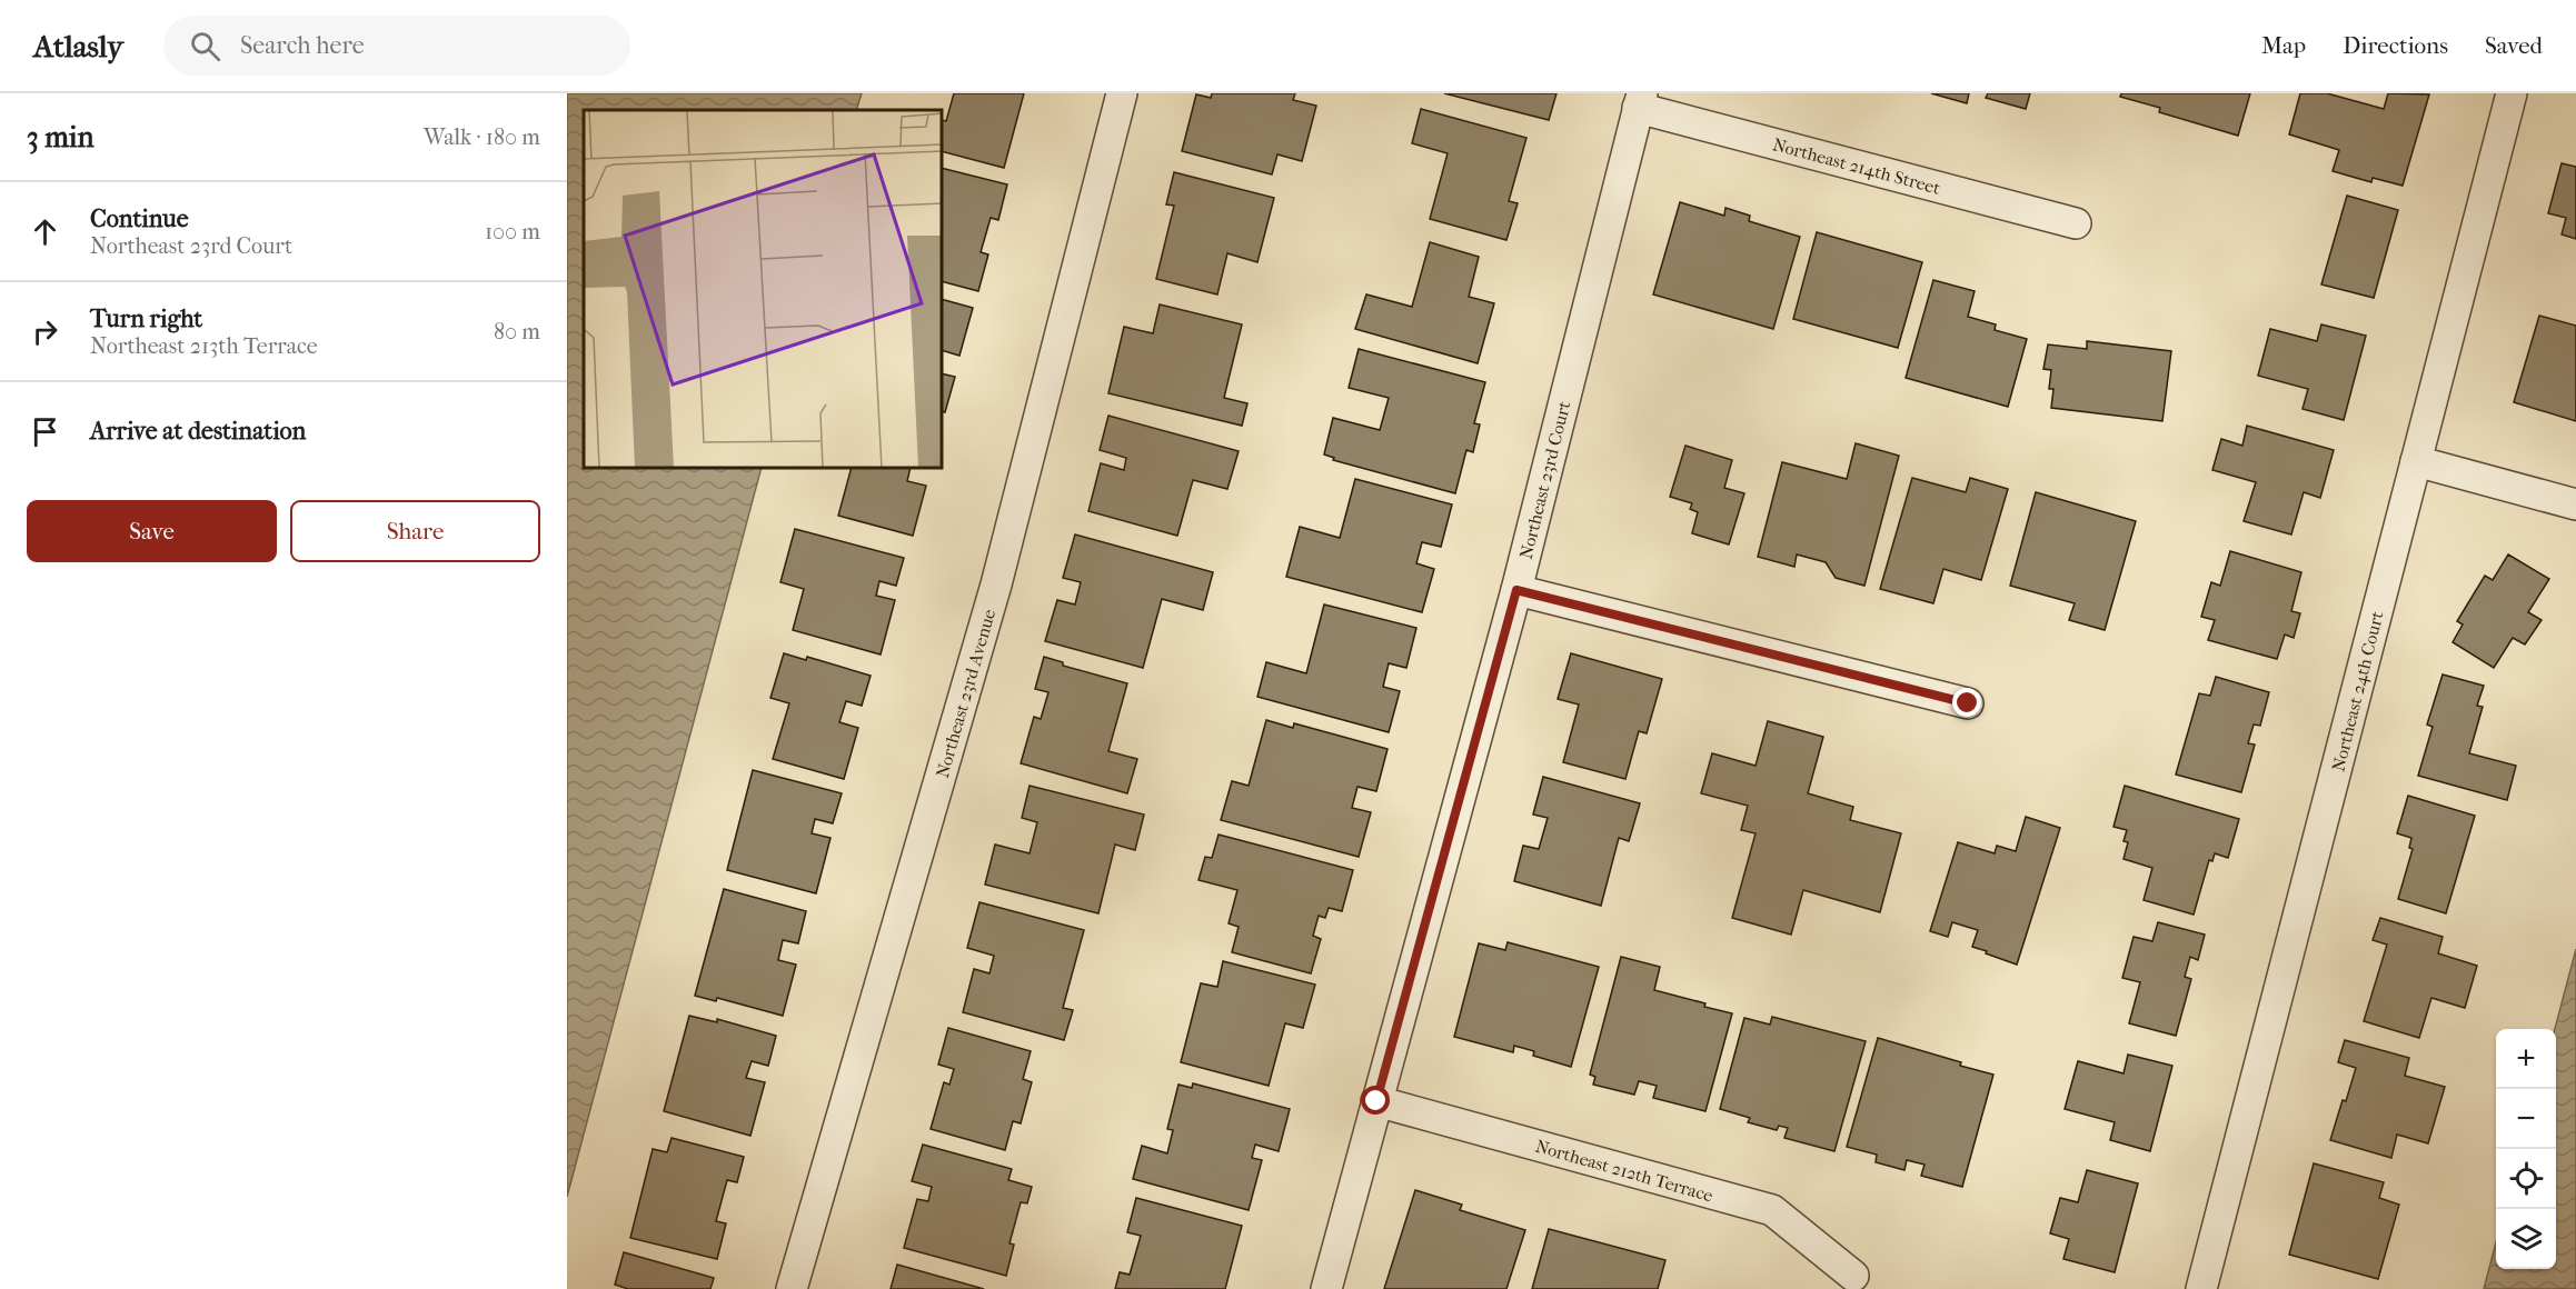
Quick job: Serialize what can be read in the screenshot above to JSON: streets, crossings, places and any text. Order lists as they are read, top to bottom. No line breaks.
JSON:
{"streets":{"street":["Northeast 214th Street","Northeast 23rd Court","Northeast 24th Court","Northeast 23rd Avenue","Northeast 212th Terrace"]},"crossings":[["Northeast 214th Street","Northeast 23rd Court"],["Northeast 23rd Court","Northeast 212th Terrace"]],"page":{"header":"Atlasly","search":"Search here","nav":["Map","Directions","Saved"],"heading":["3 min","Walk · 180 m"],"list":[["Continue","Northeast 23rd Court","100 m"],["Turn right","Northeast 213th Terrace","80 m"],"Arrive at destination"],"buttons":["Save","Share"],"map_buttons":["+","−"]}}
